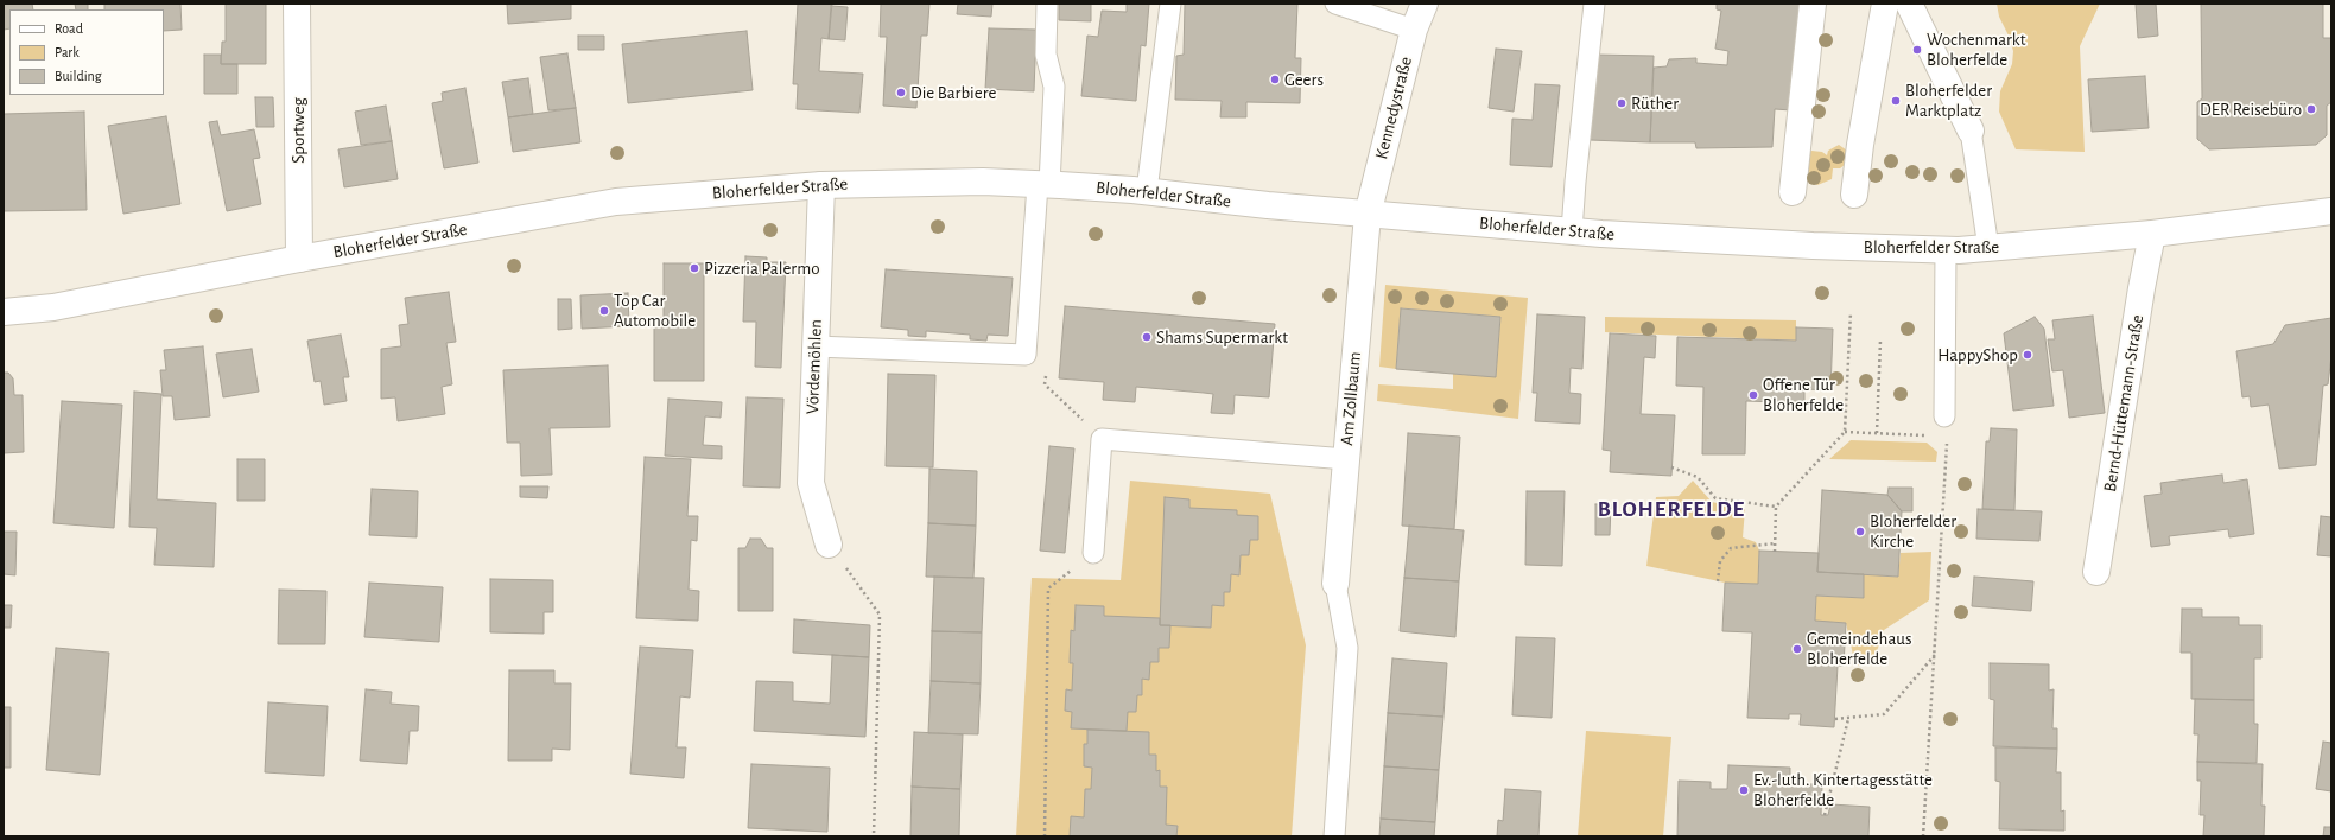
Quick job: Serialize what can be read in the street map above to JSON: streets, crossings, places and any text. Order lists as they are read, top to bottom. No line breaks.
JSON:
{"streets":{"street":["Kennedystraße","Sportweg","Bloherfelder Straße","Vördemöhlen","Am Zollbaum","Bernd-Hüttemann-Straße"]},"crossings":[["Kennedystraße","Bloherfelder Straße"],["Kennedystraße","Am Zollbaum"],["Sportweg","Bloherfelder Straße"],["Bloherfelder Straße","Vördemöhlen"],["Bloherfelder Straße","Am Zollbaum"],["Bloherfelder Straße","Bernd-Hüttemann-Straße"]],"districts":["BLOHERFELDE"],"places":["Wochenmarkt Bloherfelde","Geers","Die Barbiere","Bloherfelder Marktplatz","Rüther","DER Reisebüro","Pizzeria Palermo","Top Car Automobile","Shams Supermarkt","HappyShop","Offene Tür Bloherfelde","Bloherfelder Kirche","Gemeindehaus Bloherfelde","Ev.-luth. Kintertagesstätte Bloherfelde"],"legend":["Road","Park","Building"]}
